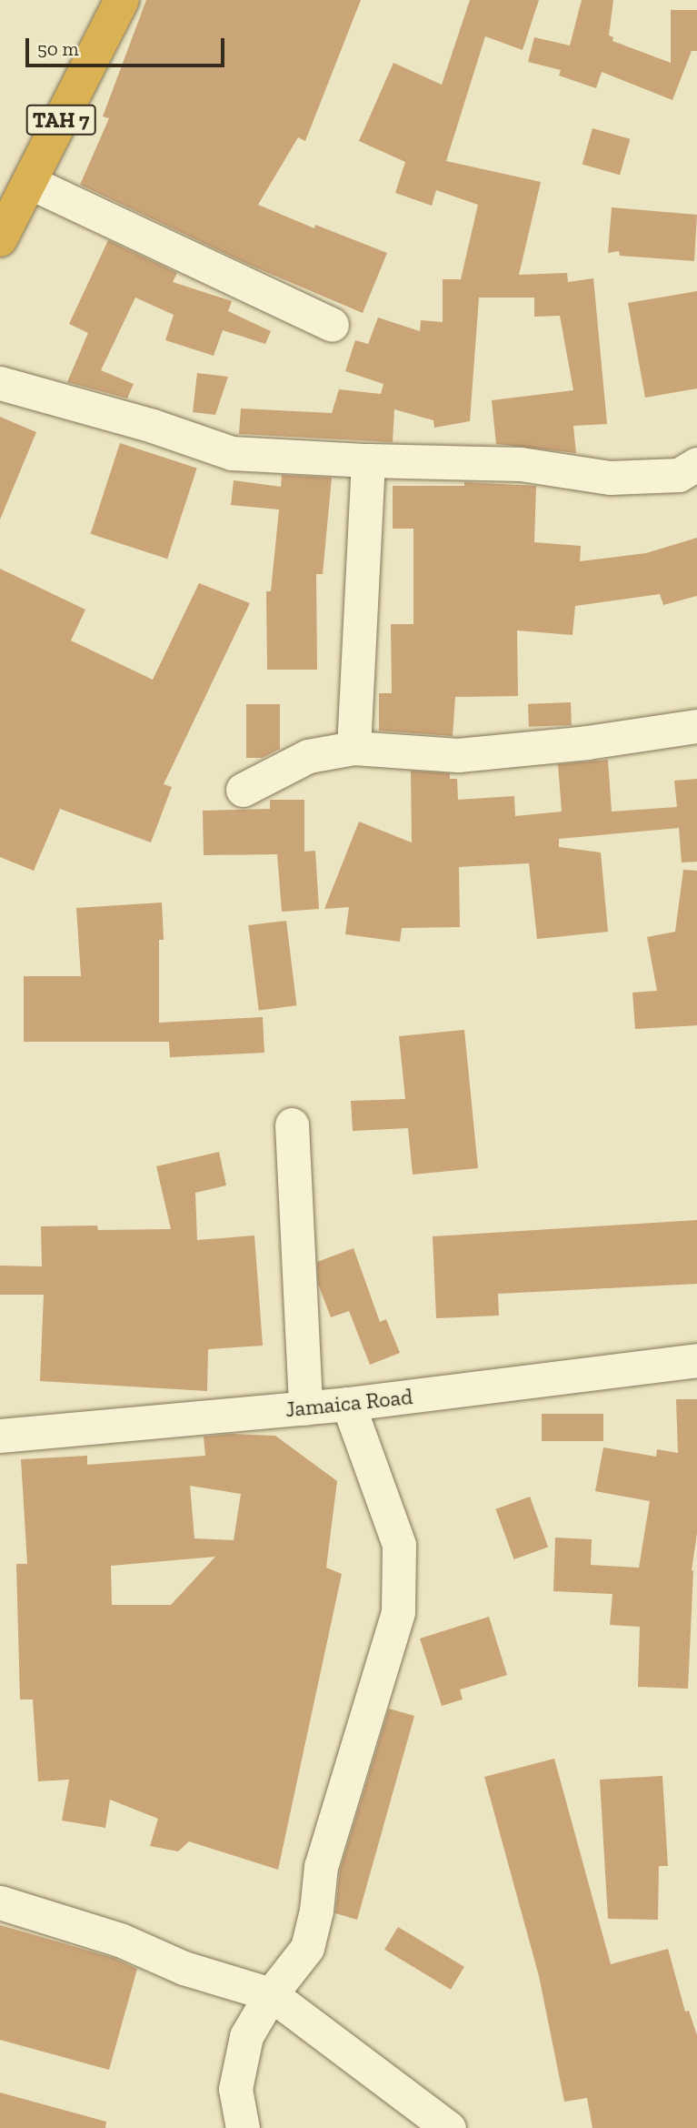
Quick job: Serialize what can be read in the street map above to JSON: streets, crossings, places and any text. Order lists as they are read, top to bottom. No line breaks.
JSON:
{"streets":{"highway":["TAH 7"],"street":["Jamaica Road"]},"scale_bar":"50 m"}
